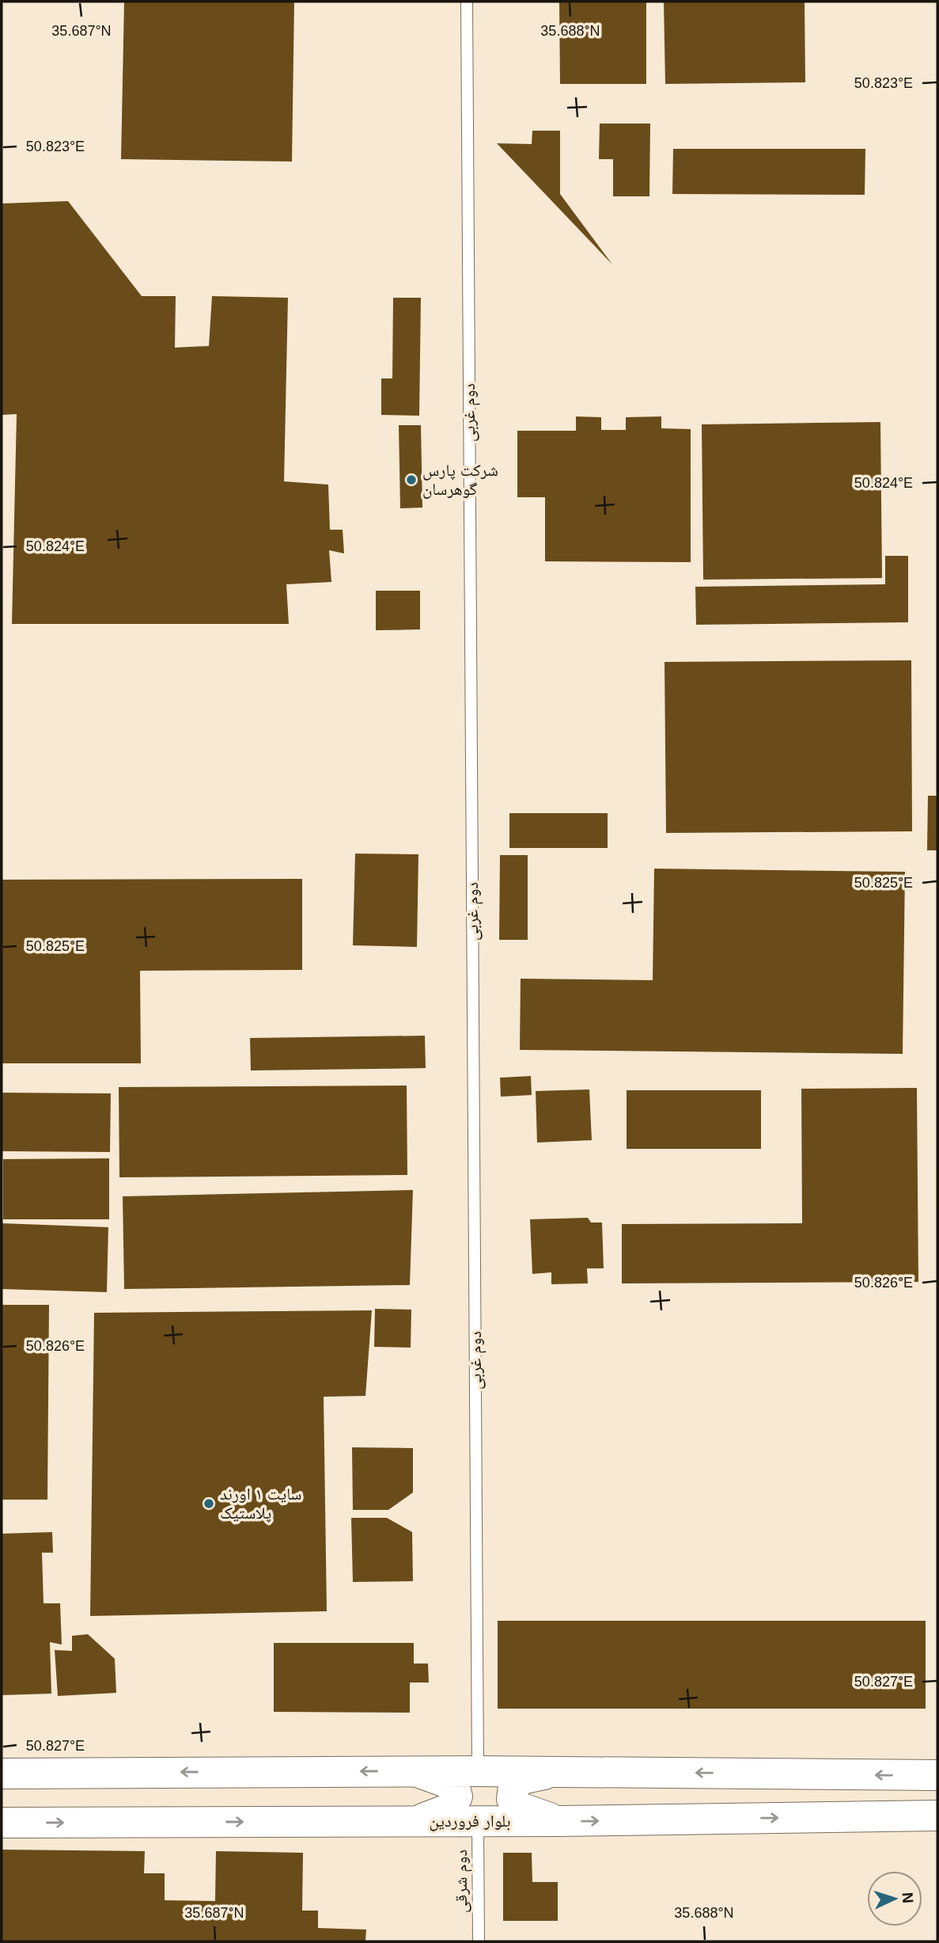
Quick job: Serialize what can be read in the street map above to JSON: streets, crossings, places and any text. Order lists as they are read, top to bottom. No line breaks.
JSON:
{"streets":{"street":["دوم غربی","بلوار فروردین"],"lane":["دوم شرقی"]},"crossings":[["دوم غربی","بلوار فروردین"],["دوم غربی","دوم شرقی"],["بلوار فروردین","دوم شرقی"]],"places":["شرکت پارس گوهرسان","سایت ۱ اورند پلاستیک"],"north":"right","coordinates":["35.687°N","35.688°N","50.823°E","50.824°E","50.825°E","50.826°E","50.827°E"]}
